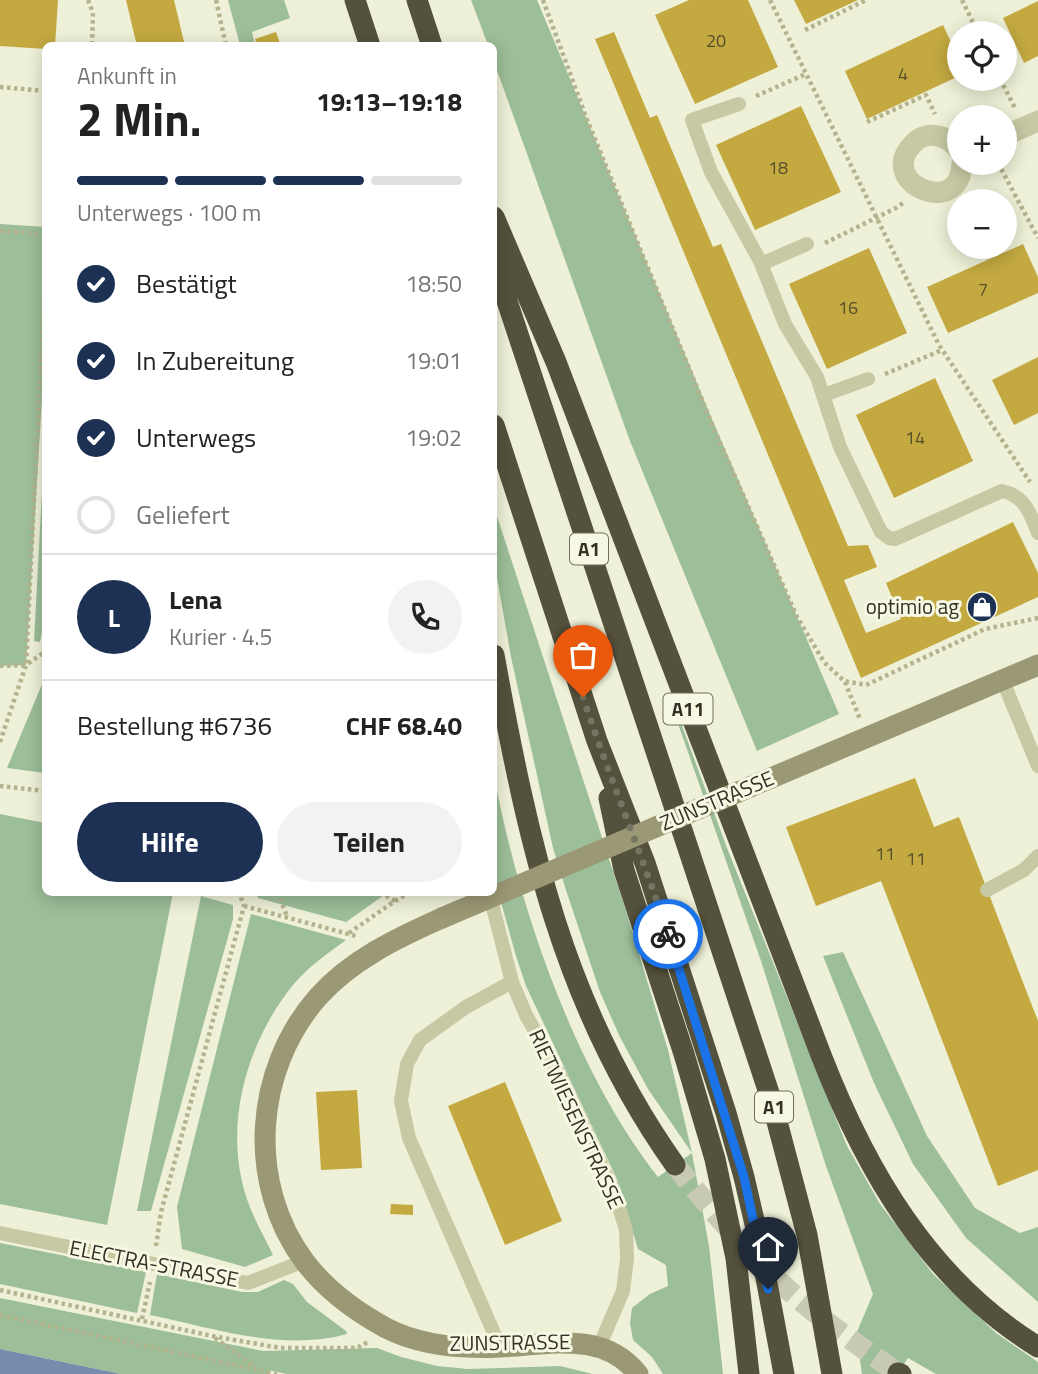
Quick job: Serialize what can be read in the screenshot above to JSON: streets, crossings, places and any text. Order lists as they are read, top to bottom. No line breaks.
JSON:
{"streets":{"highway":["A1","A11"],"street":["ZUNSTRASSE"],"lane":["RIETWIESENSTRASSE","ELECTRA-STRASSE"]},"crossings":[["ZUNSTRASSE","RIETWIESENSTRASSE"],["ZUNSTRASSE","ELECTRA-STRASSE"]],"places":{"shop":["optimio ag"]},"house_numbers":["20","4","18","7","16","14","11","11"],"page":{"map_buttons":["+","−"],"heading":["2 Min.","Ankunft in","19:13–19:18"],"panel":["Lena","Kurier · 4.5","Bestellung #6736","CHF 68.40"],"bar":"Unterwegs · 100 m","list":[["Bestätigt","18:50"],["In Zubereitung","19:01"],["Unterwegs","19:02"],"Geliefert"],"round":"L","buttons":["Hilfe","Teilen"]}}
